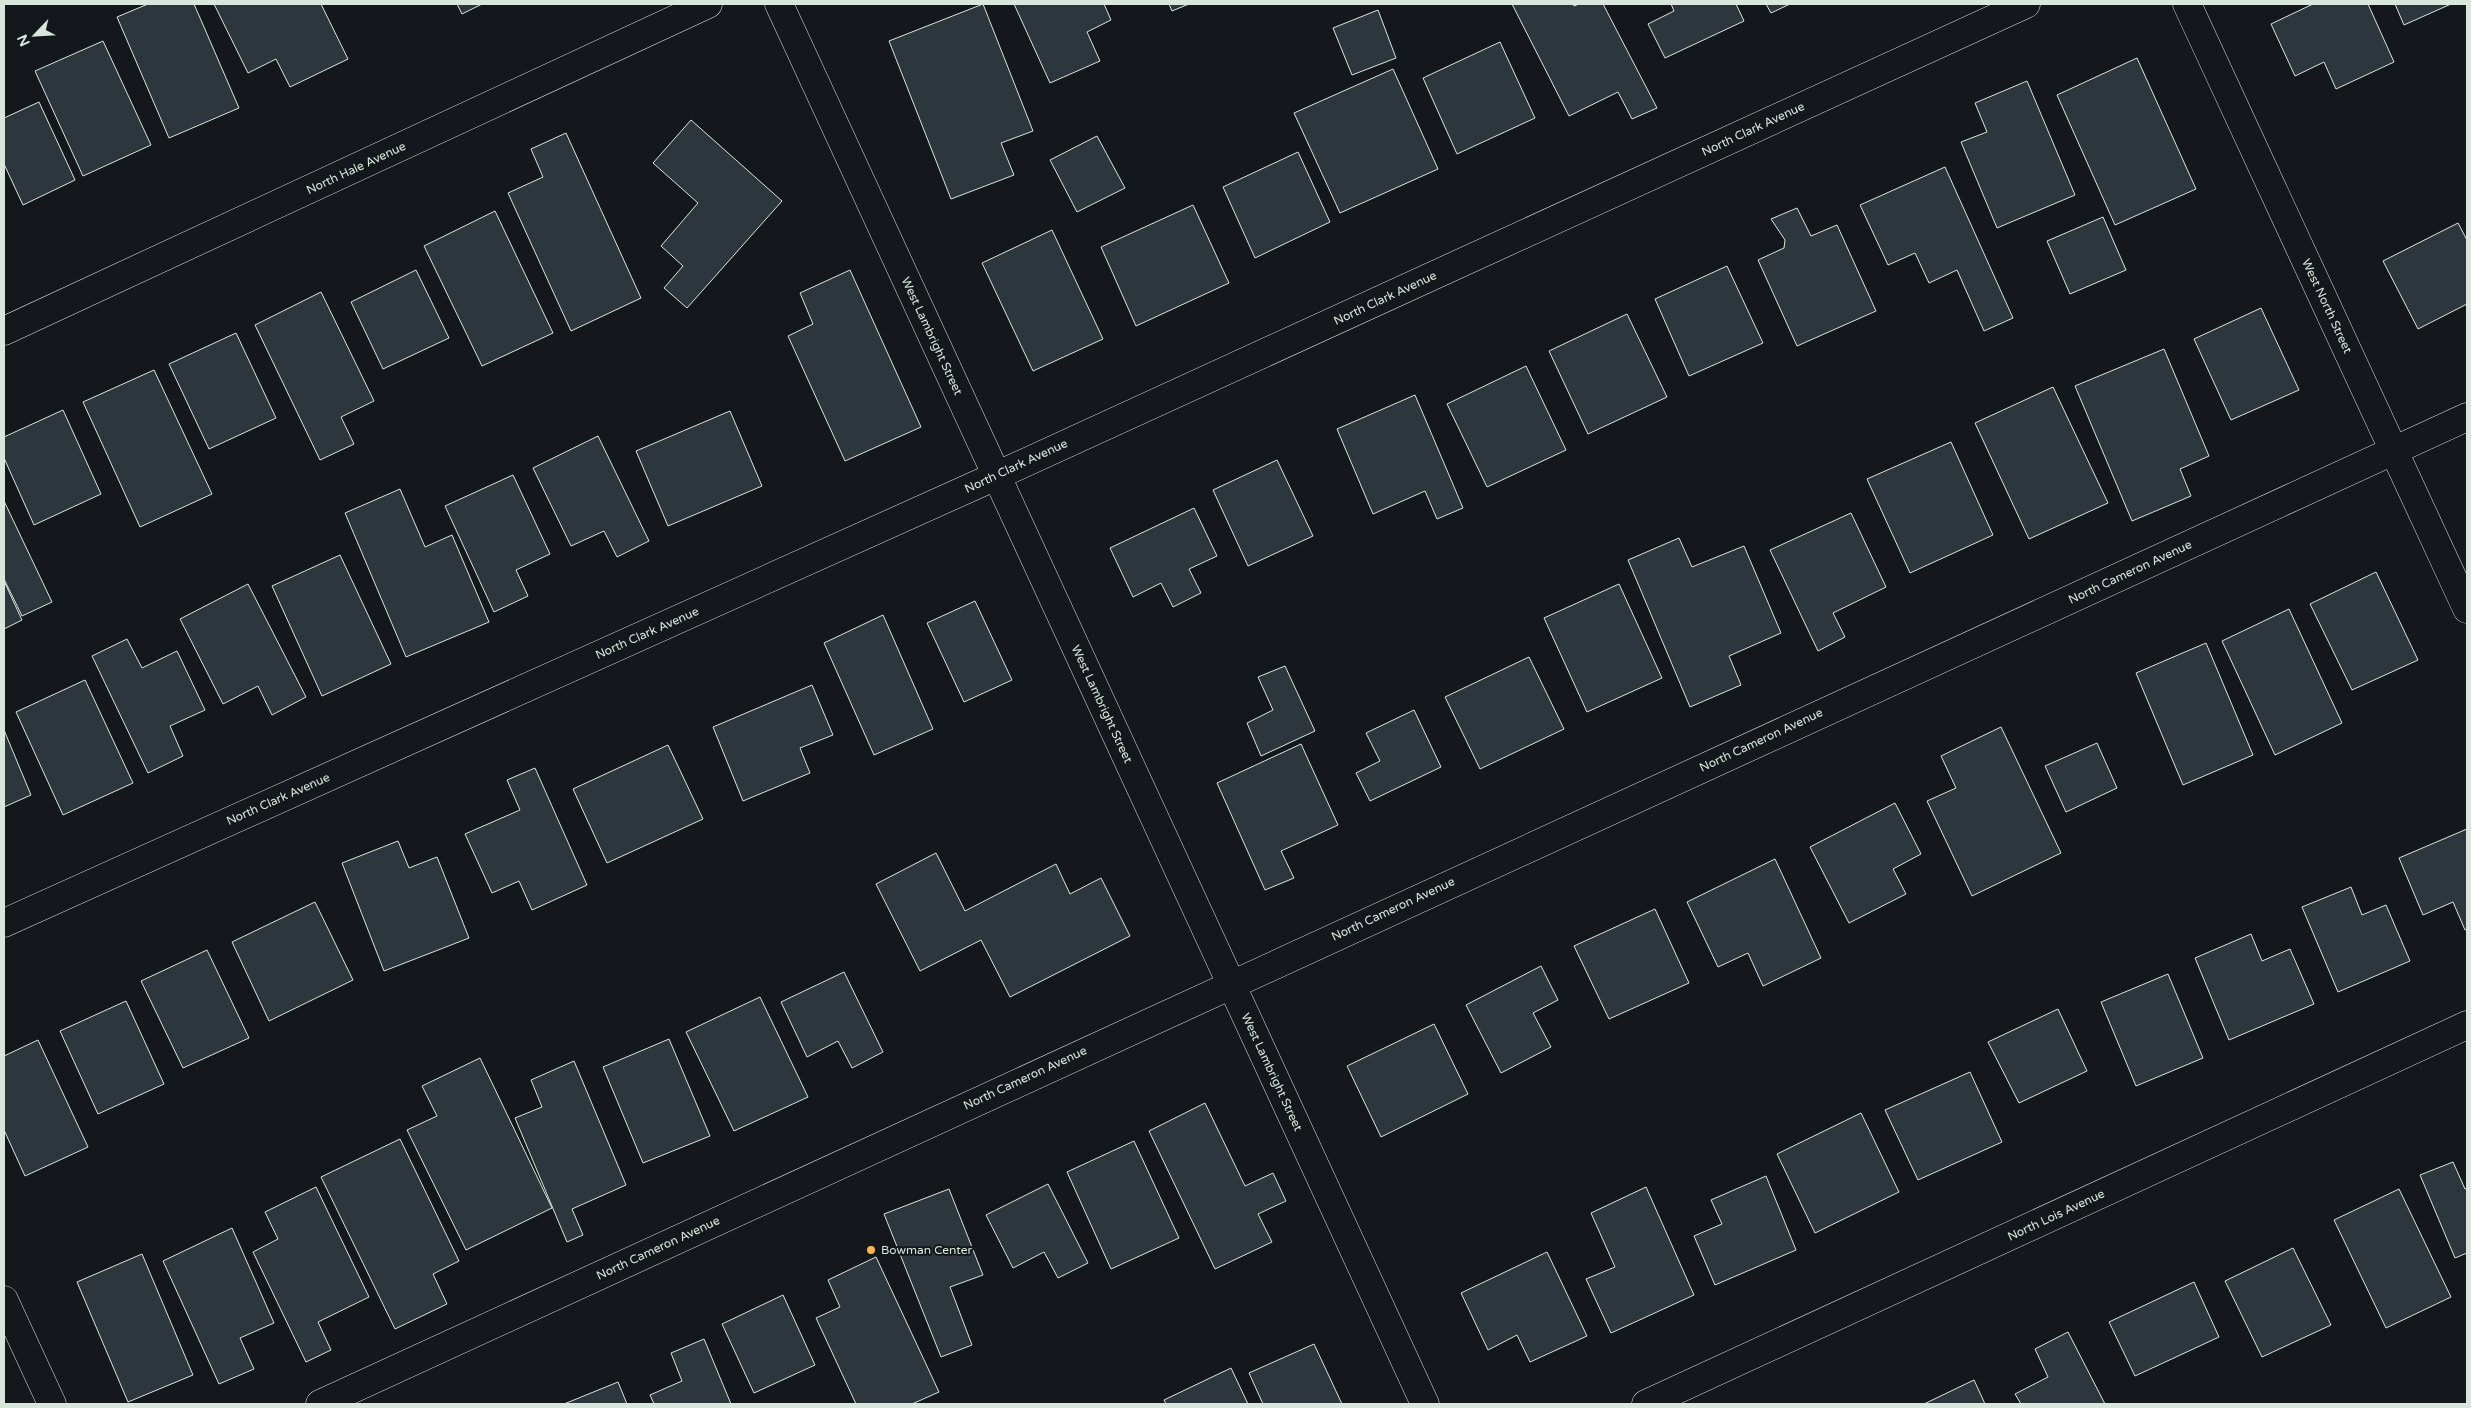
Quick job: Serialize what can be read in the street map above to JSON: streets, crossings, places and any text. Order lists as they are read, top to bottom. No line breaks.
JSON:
{"streets":{"street":["North Clark Avenue","North Hale Avenue","West North Street","West Lambright Street","North Cameron Avenue","North Lois Avenue"]},"crossings":[["North Clark Avenue","West Lambright Street"],["West North Street","North Cameron Avenue"],["West Lambright Street","North Cameron Avenue"]],"places":["Bowman Center"],"north":"bottom left"}
